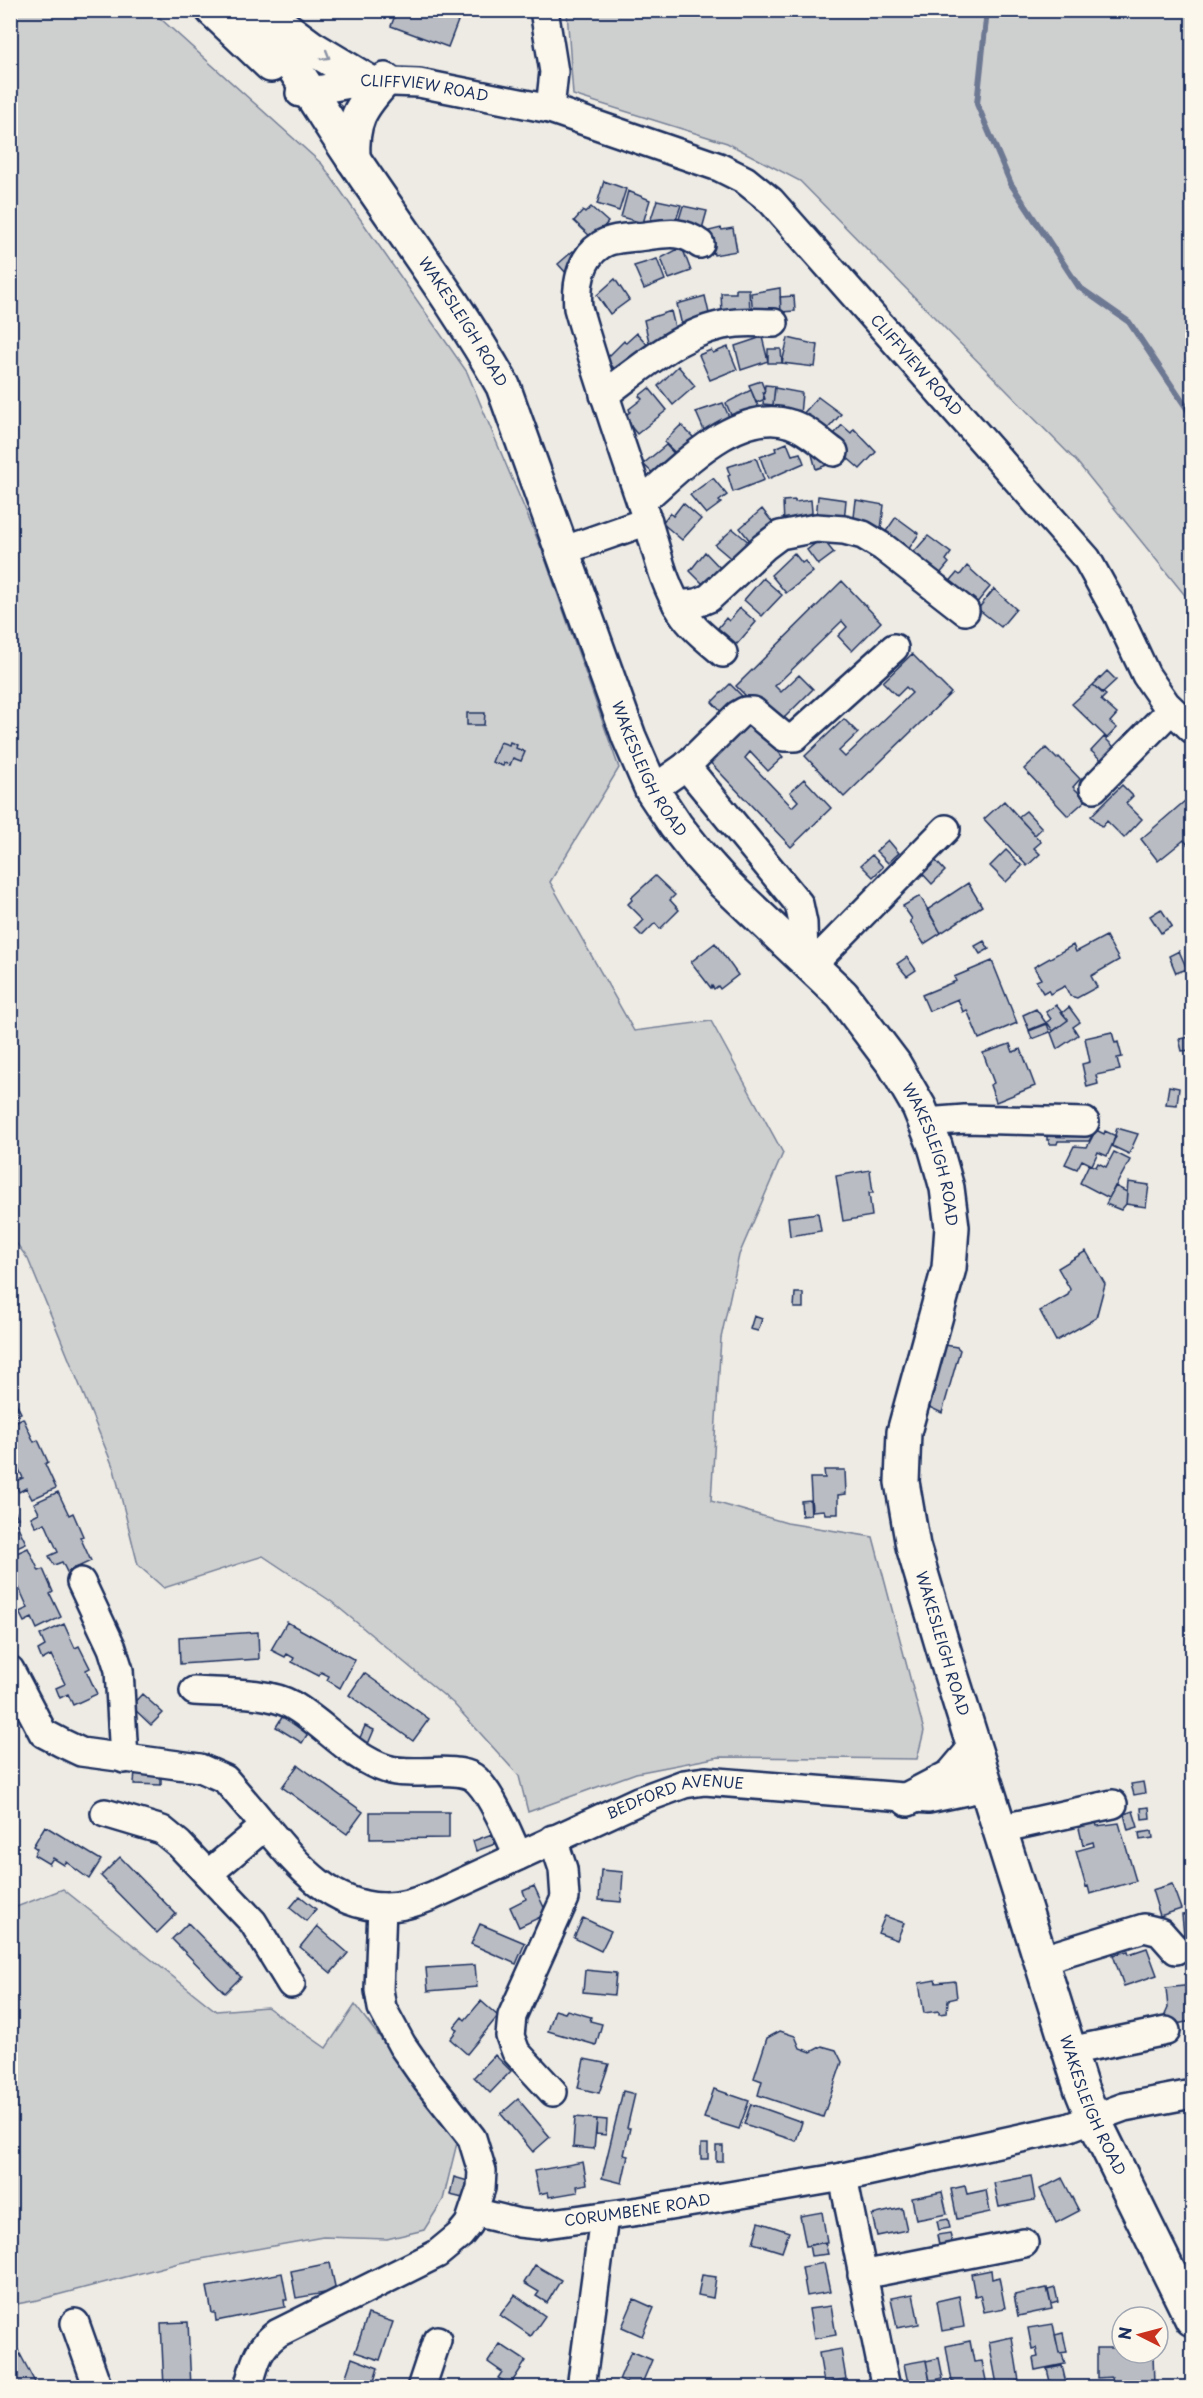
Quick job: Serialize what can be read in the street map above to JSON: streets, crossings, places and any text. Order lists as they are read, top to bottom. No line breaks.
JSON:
{"streets":{"main road":["WAKESLEIGH ROAD"],"street":["CLIFFVIEW ROAD","BEDFORD AVENUE","CORUMBENE ROAD"]},"crossings":[["CLIFFVIEW ROAD","WAKESLEIGH ROAD"],["WAKESLEIGH ROAD","BEDFORD AVENUE"],["WAKESLEIGH ROAD","CORUMBENE ROAD"]],"north":"left"}
